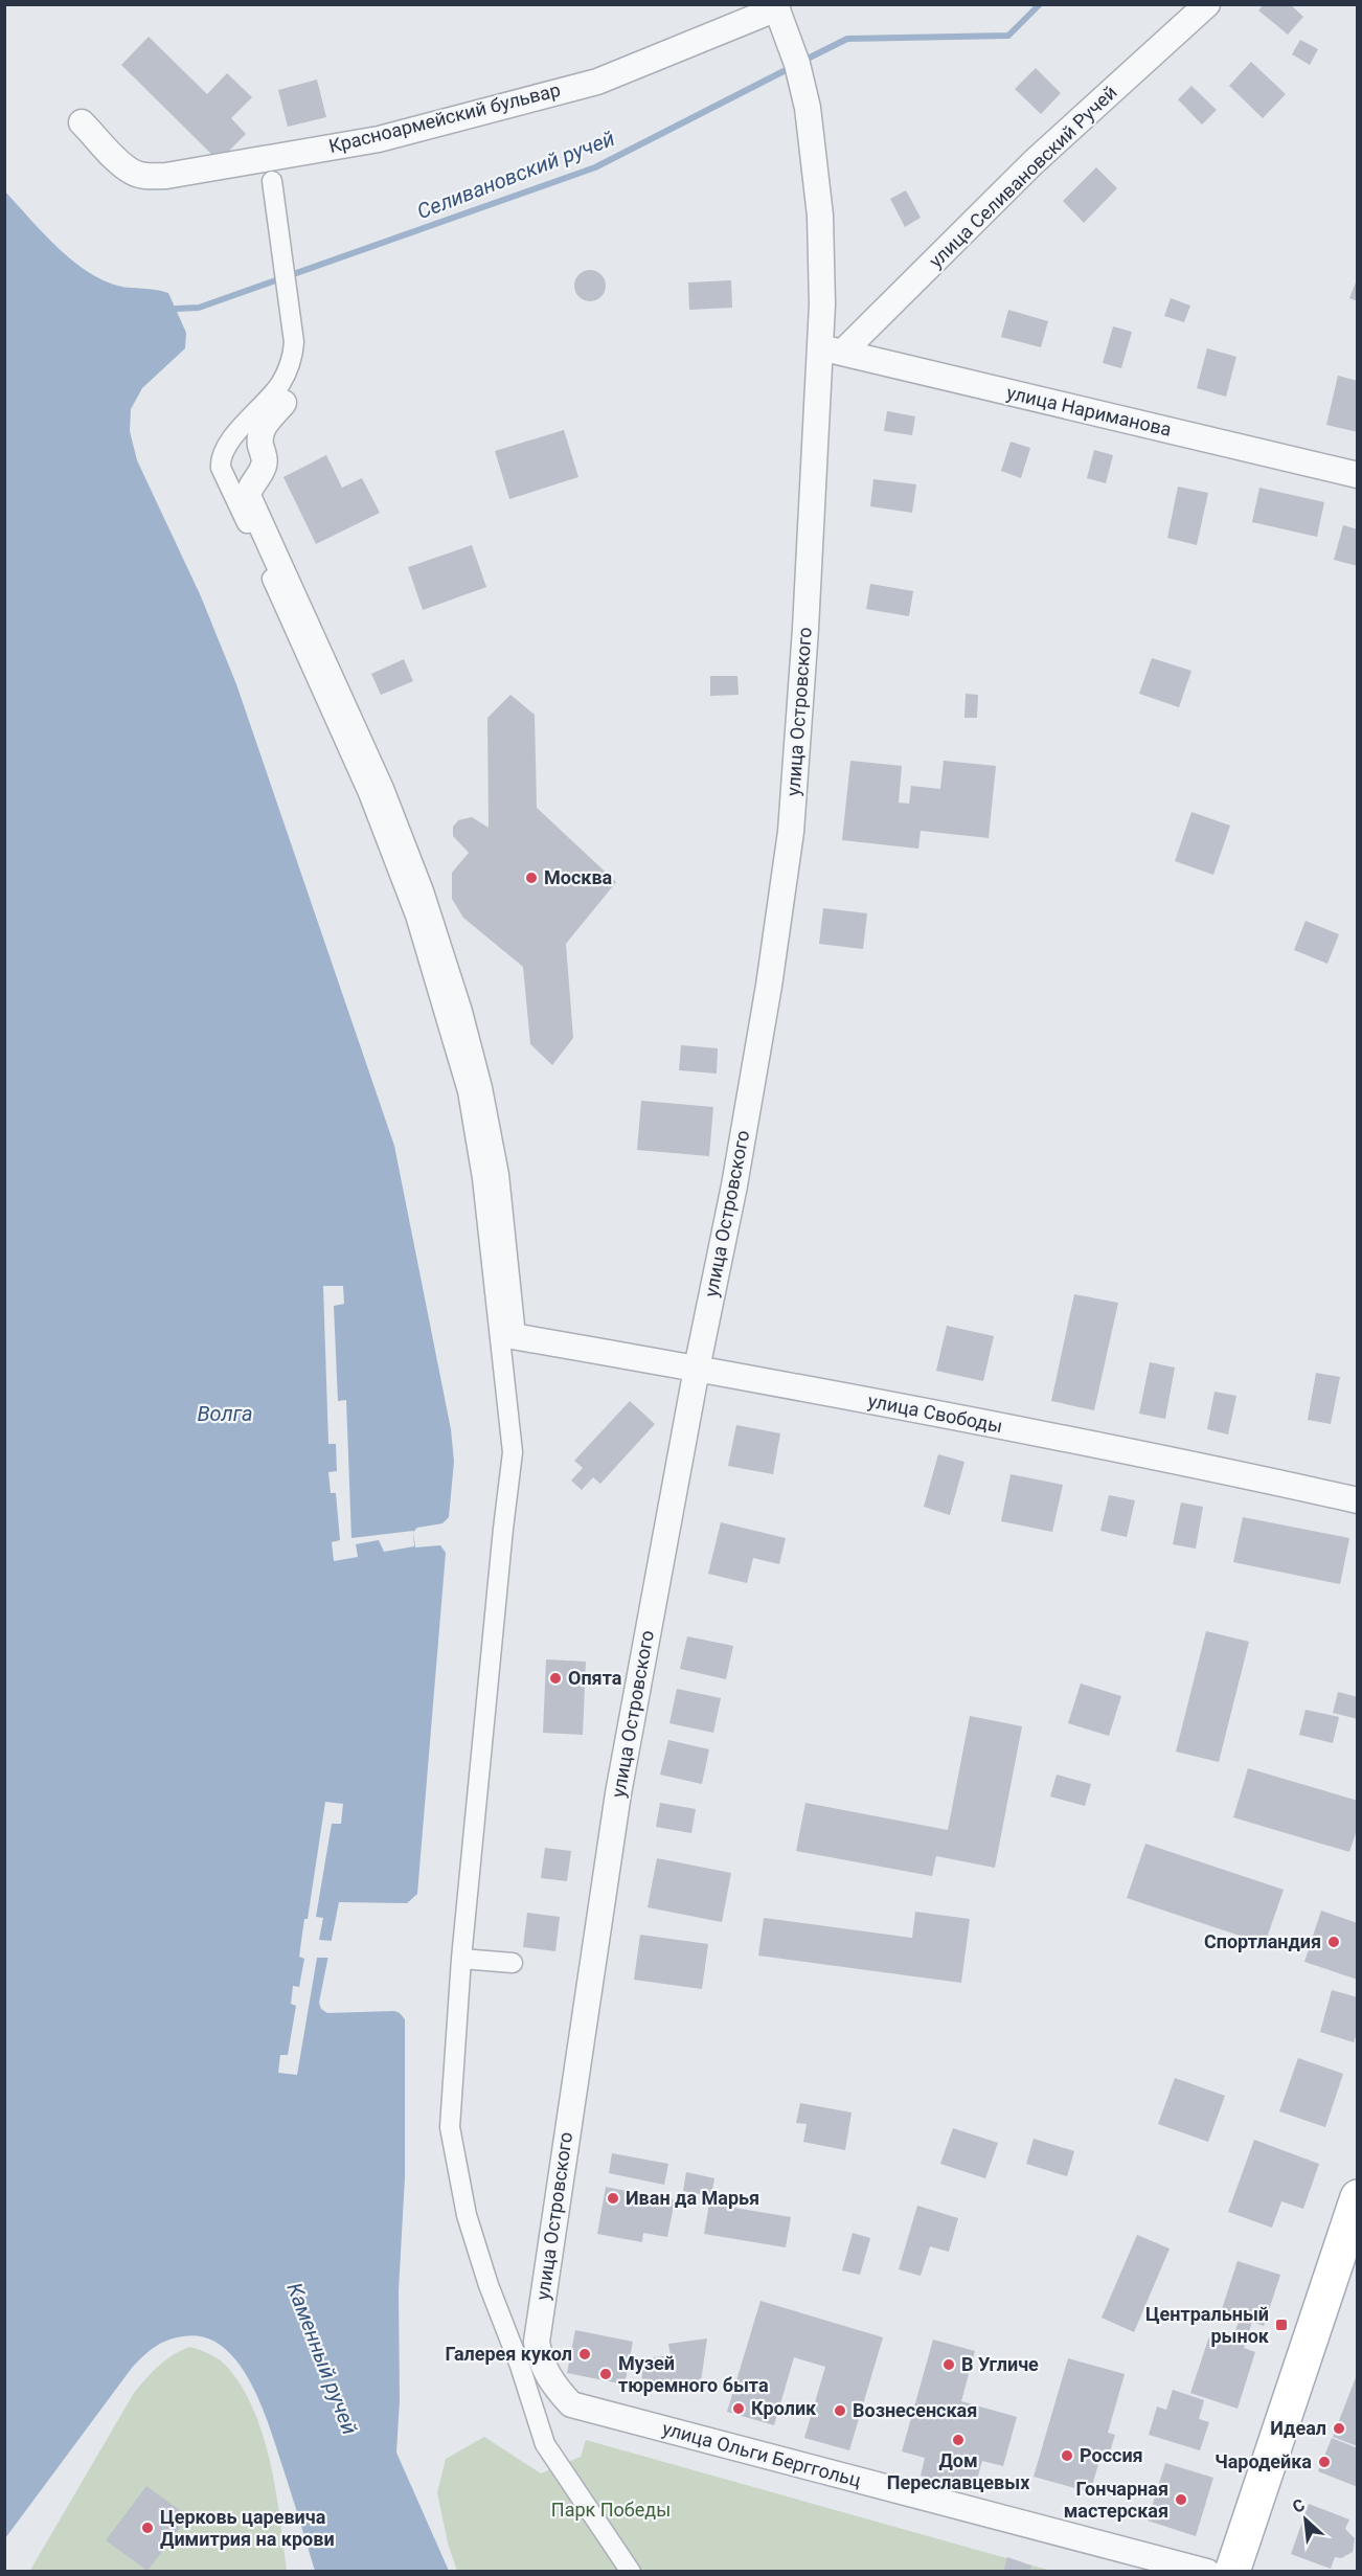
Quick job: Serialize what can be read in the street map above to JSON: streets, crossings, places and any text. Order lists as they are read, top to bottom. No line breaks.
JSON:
{"streets":{"street":["Красноармейский бульвар","улица Селивановский Ручей","улица Нариманова","улица Островского","улица Свободы","улица Ольги Берггольц"]},"crossings":[["Красноармейский бульвар","улица Островского"],["улица Селивановский Ручей","улица Нариманова"],["улица Селивановский Ручей","улица Островского"],["улица Нариманова","улица Островского"],["улица Островского","улица Свободы"],["улица Островского","улица Ольги Берггольц"]],"water":["Селивановский ручей","Волга","Каменный ручей"],"parks":["Парк Победы"],"places":{"other":["Москва","Опята","Спортландия","Иван да Марья","Галерея кукол","В Угличе","Музей тюремного быта","Кролик","Вознесенская","Идеал","Дом Переславцевых","Россия","Чародейка","Гончарная мастерская","Церковь царевича Димитрия на крови"],"transit":["Центральный рынок"]},"north":"top left"}
